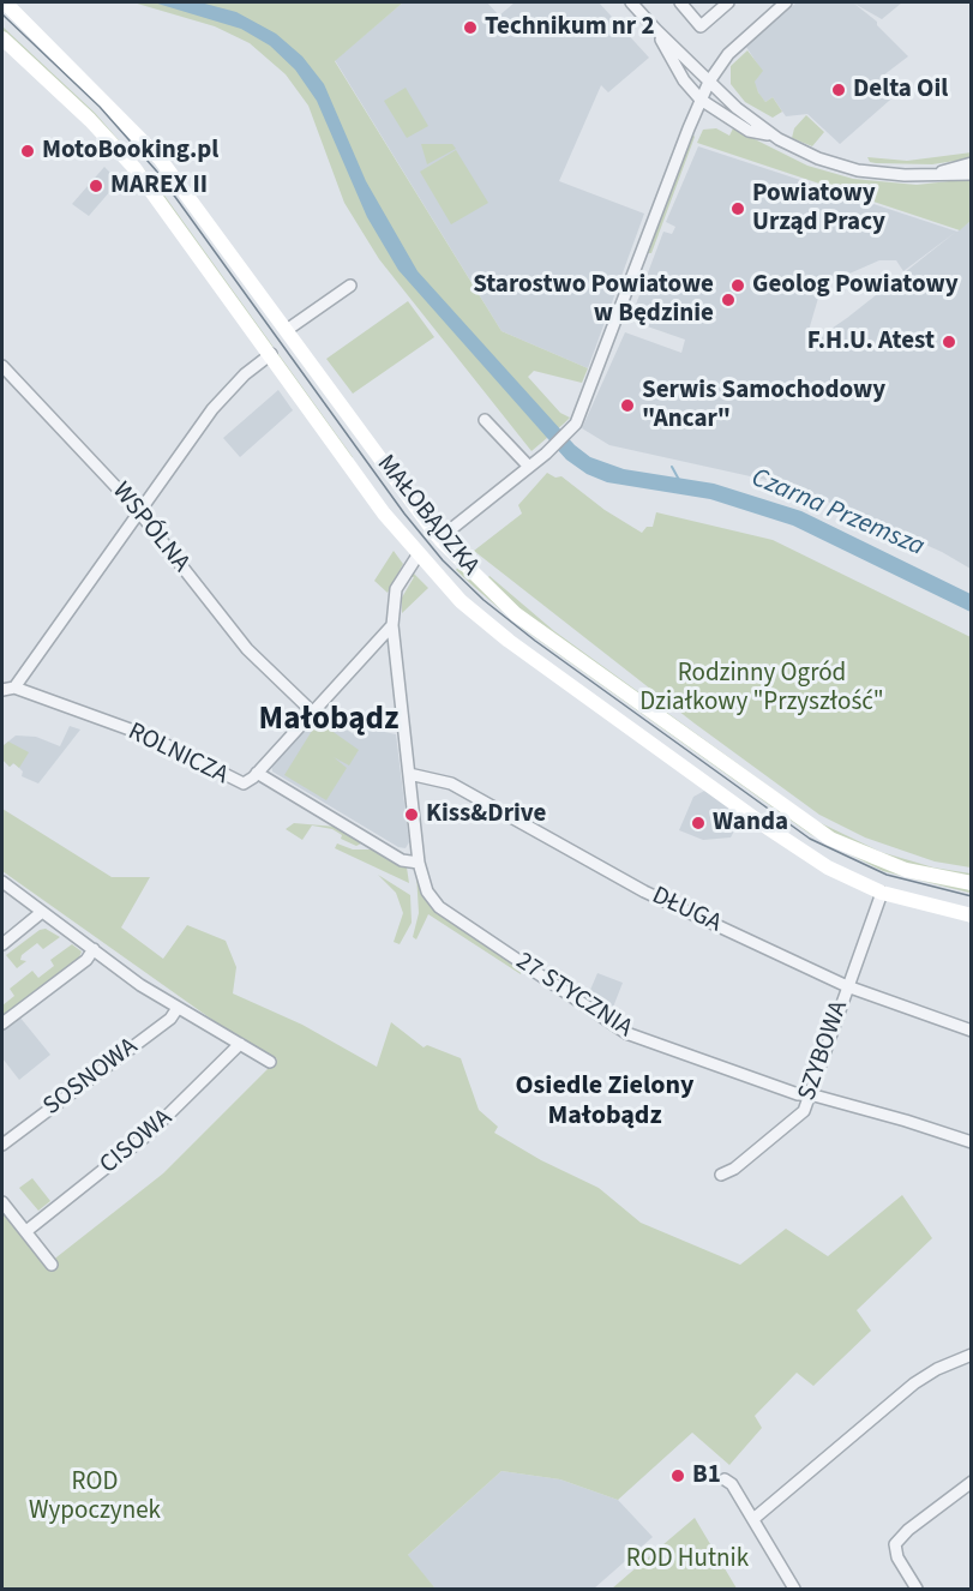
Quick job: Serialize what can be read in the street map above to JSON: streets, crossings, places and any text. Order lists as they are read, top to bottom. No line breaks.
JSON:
{"streets":{"street":["MAŁOBĄDZKA","WSPÓLNA","ROLNICZA","DŁUGA","27 STYCZNIA","SZYBOWA","SOSNOWA","CISOWA"]},"crossings":[["MAŁOBĄDZKA","SZYBOWA"],["ROLNICZA","27 STYCZNIA"],["DŁUGA","27 STYCZNIA"],["DŁUGA","SZYBOWA"],["27 STYCZNIA","SZYBOWA"]],"districts":["Małobądz","Osiedle Zielony Małobądz"],"water":["Czarna Przemsza"],"parks":["Rodzinny Ogród Działkowy \"Przyszłość\"","ROD Wypoczynek","ROD Hutnik"],"places":["Technikum nr 2","Delta Oil","MotoBooking.pl","MAREX II","Powiatowy Urząd Pracy","Geolog Powiatowy","Starostwo Powiatowe w Będzinie","F.H.U. Atest","Serwis Samochodowy \"Ancar\"","Kiss&Drive","Wanda","B1"]}
